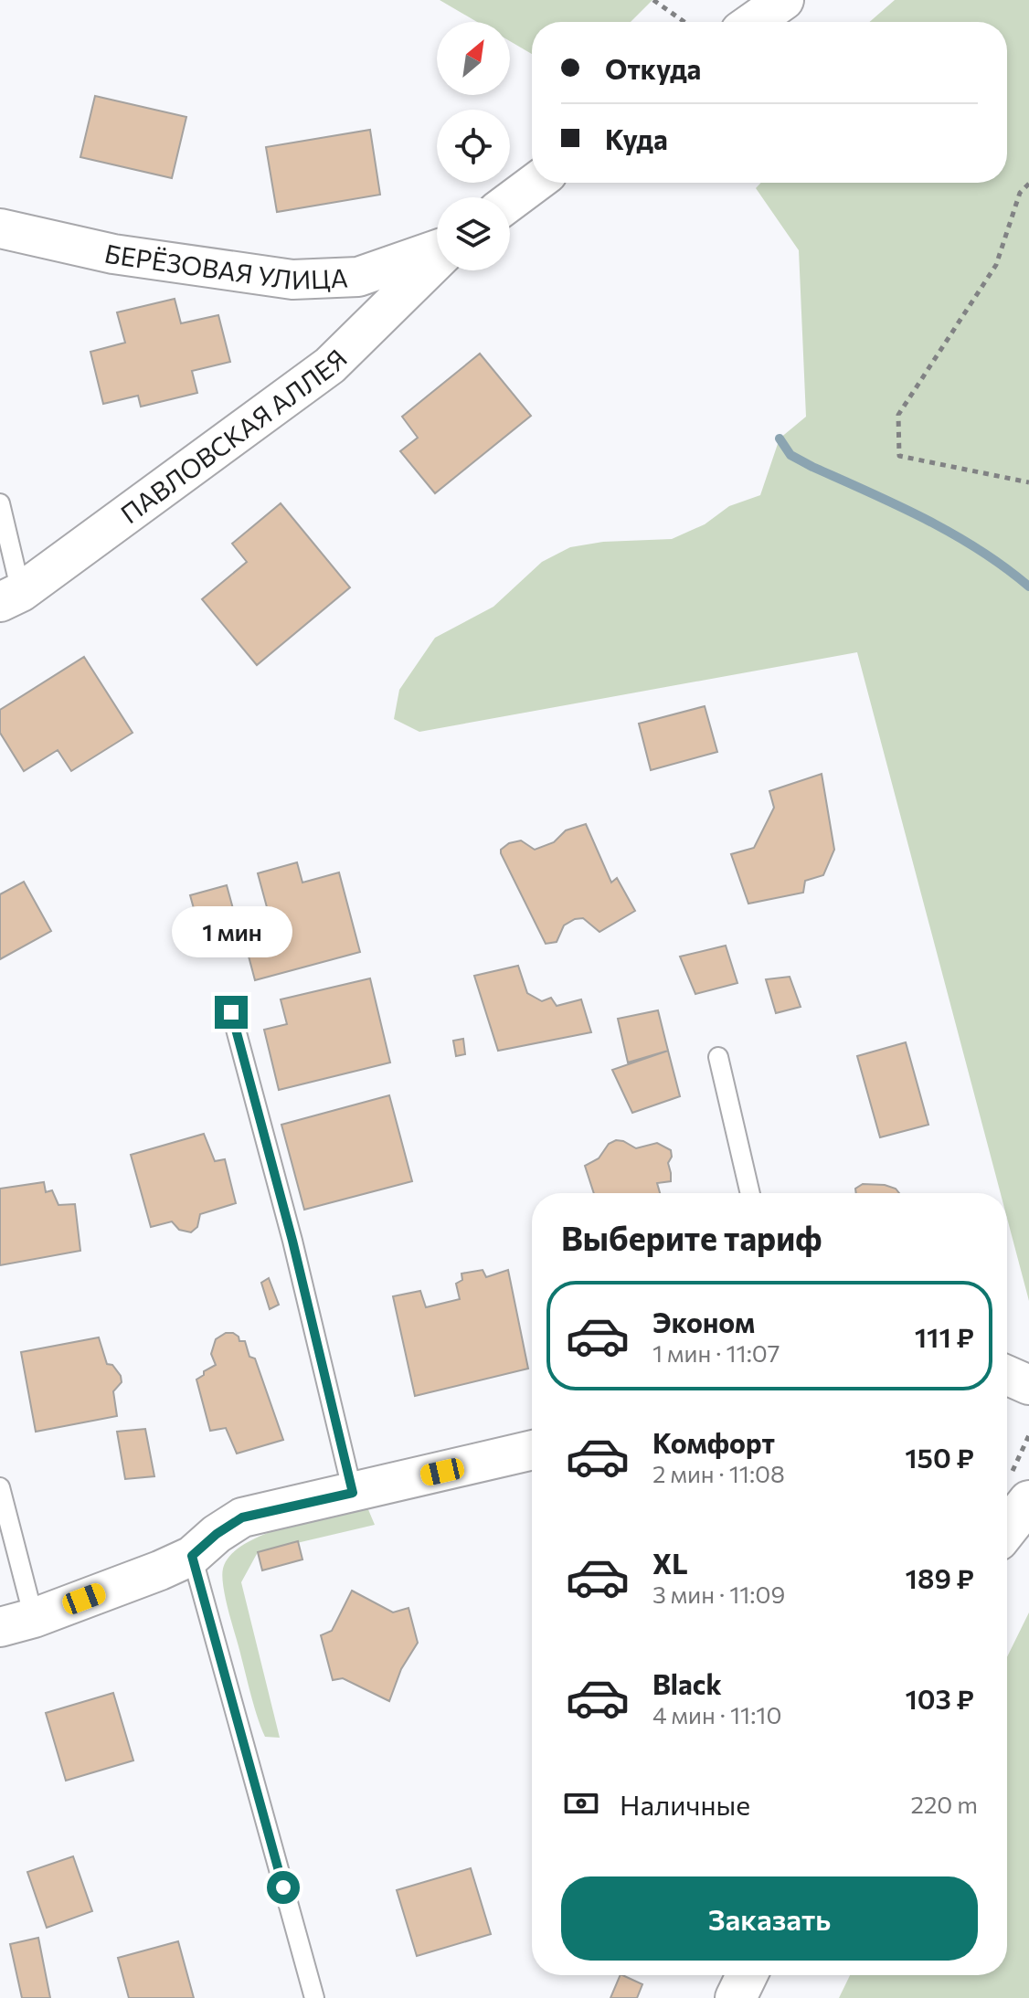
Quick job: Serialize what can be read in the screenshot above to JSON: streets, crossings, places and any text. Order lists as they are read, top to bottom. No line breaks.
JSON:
{"streets":{"street":["БЕРЁЗОВАЯ УЛИЦА","ПАВЛОВСКАЯ АЛЛЕЯ"]},"north":"top right","page":{"banner":["Откуда","Куда"],"bubble":"1 мин","heading":"Выберите тариф","list":[{"name":"Эконом","note":"1 мин · 11:07","value":"111 ₽"},{"name":"Комфорт","note":"2 мин · 11:08","value":"150 ₽"},{"name":"XL","note":"3 мин · 11:09","value":"189 ₽"},{"name":"Black","note":"4 мин · 11:10","value":"103 ₽"}],"pay":["Наличные","220 m"],"buttons":"Заказать"}}
